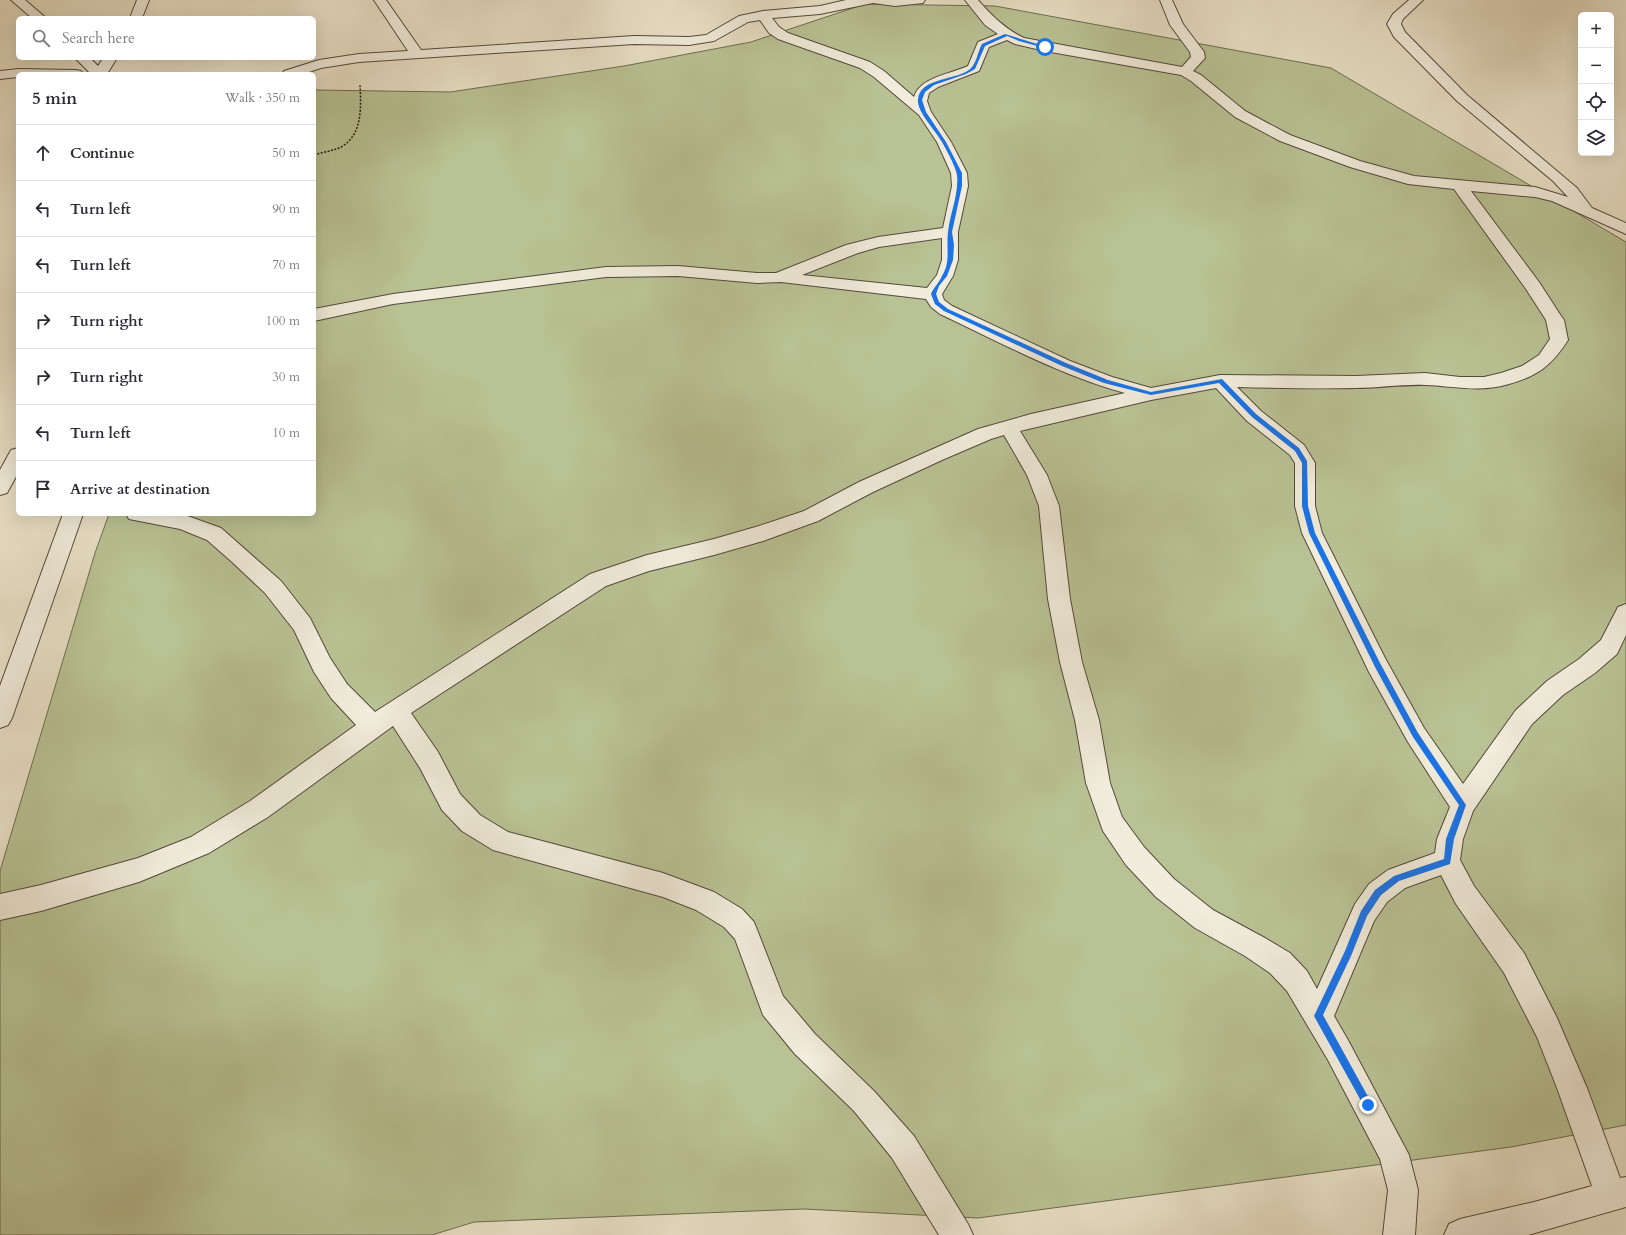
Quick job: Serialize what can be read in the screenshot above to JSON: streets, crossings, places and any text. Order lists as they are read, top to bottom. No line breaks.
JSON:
{"page":{"map_buttons":["+","−"],"search":"Search here","heading":["5 min","Walk · 350 m"],"list":[["Continue","50 m"],["Turn left","90 m"],["Turn left","70 m"],["Turn right","100 m"],["Turn right","30 m"],["Turn left","10 m"],"Arrive at destination"]}}
